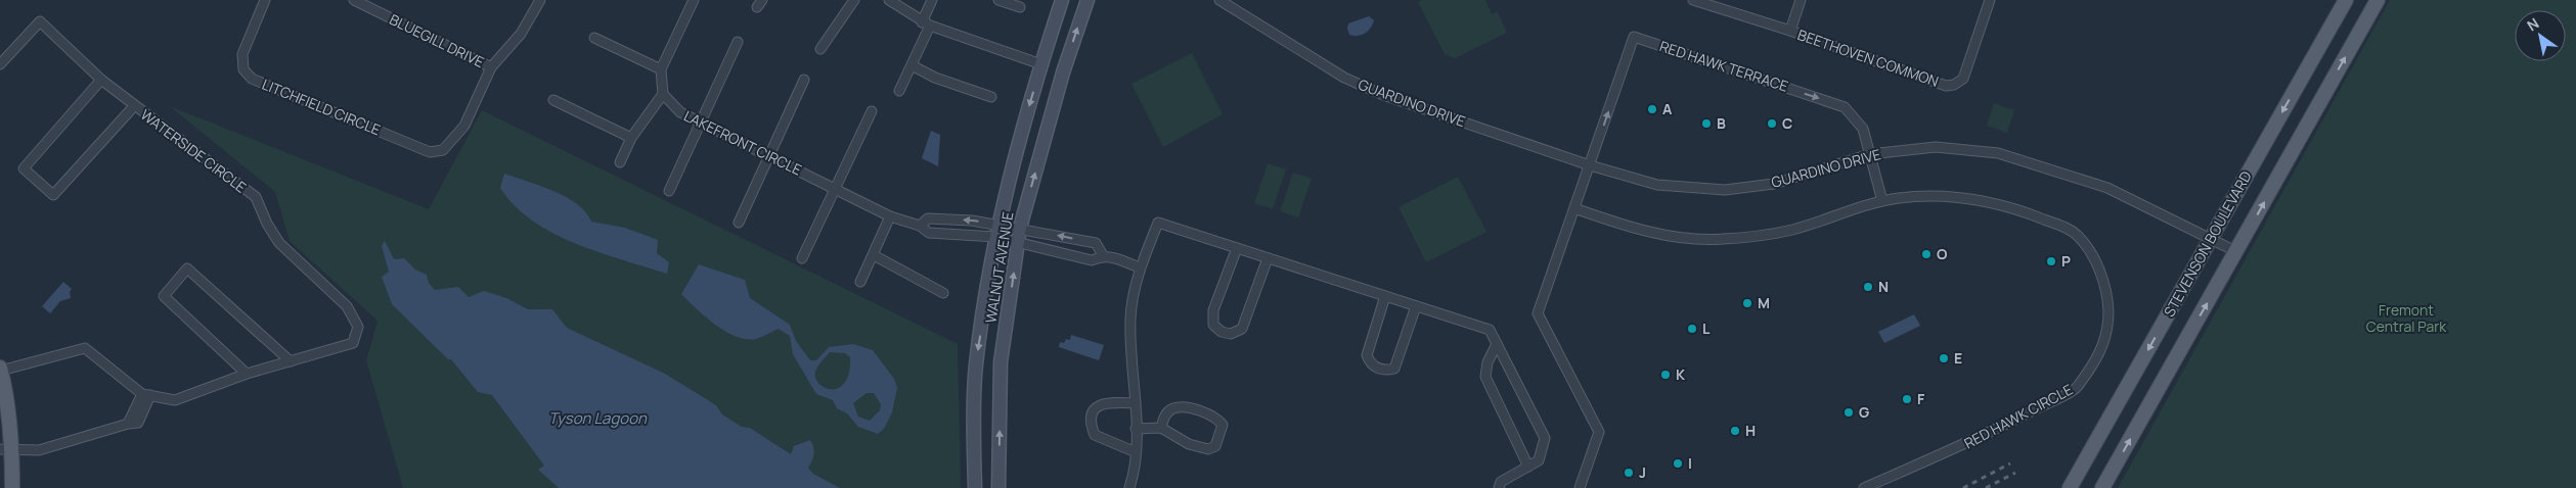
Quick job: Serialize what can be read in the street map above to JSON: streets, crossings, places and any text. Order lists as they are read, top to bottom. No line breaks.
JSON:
{"streets":{"main road":["STEVENSON BOULEVARD","WALNUT AVENUE"],"street":["BLUEGILL DRIVE","BEETHOVEN COMMON","RED HAWK TERRACE","GUARDINO DRIVE","LITCHFIELD CIRCLE","LAKEFRONT CIRCLE","WATERSIDE CIRCLE","RED HAWK CIRCLE"]},"crossings":[["BLUEGILL DRIVE","LITCHFIELD CIRCLE"],["RED HAWK TERRACE","GUARDINO DRIVE"],["RED HAWK TERRACE","RED HAWK CIRCLE"],["GUARDINO DRIVE","STEVENSON BOULEVARD"],["LAKEFRONT CIRCLE","WALNUT AVENUE"]],"water":["Tyson Lagoon"],"parks":["Fremont Central Park"],"places":["A","B","C","O","P","N","M","L","E","K","F","G","H","I","J"],"north":"top left"}
